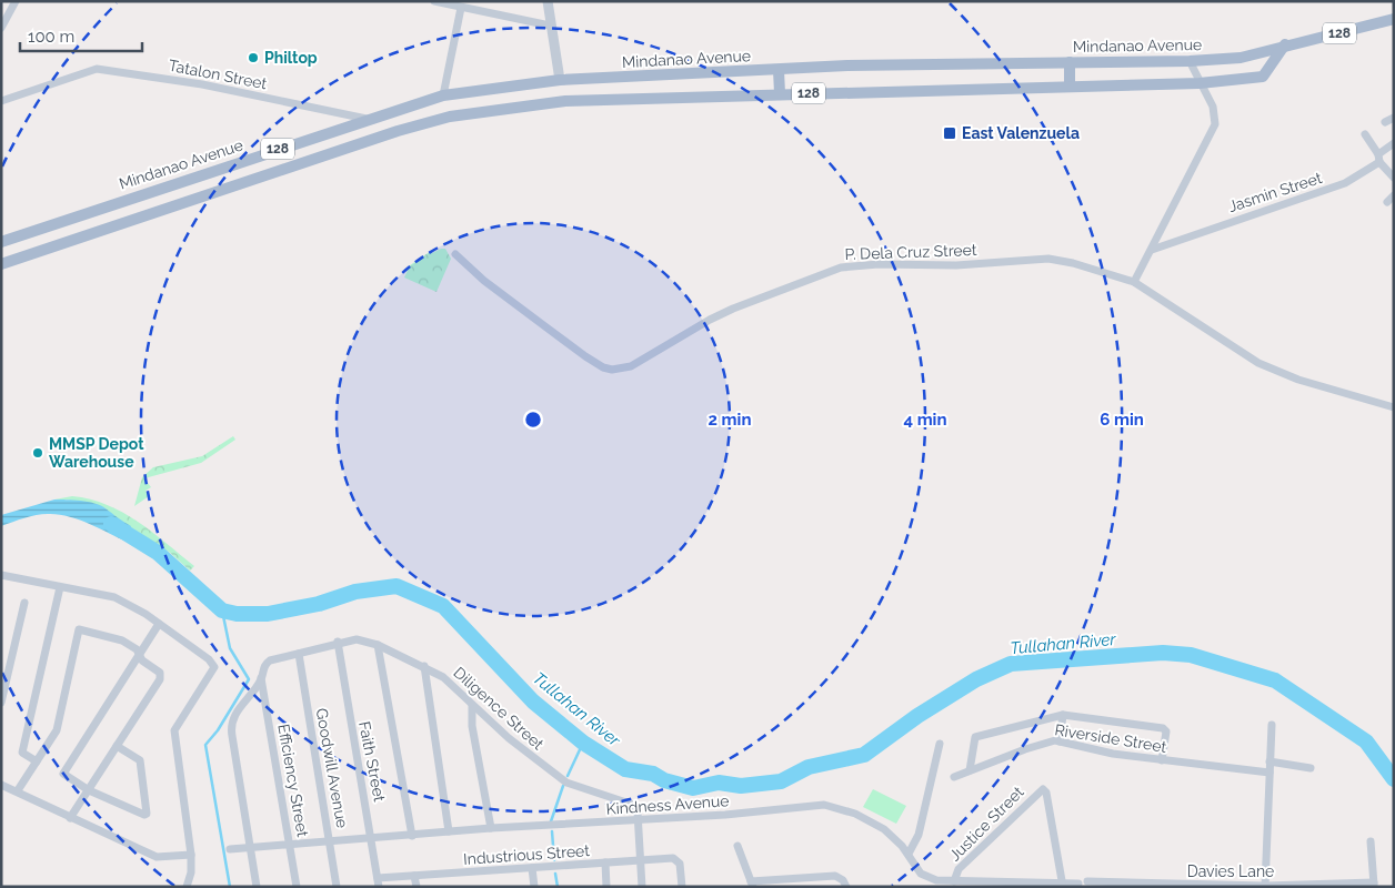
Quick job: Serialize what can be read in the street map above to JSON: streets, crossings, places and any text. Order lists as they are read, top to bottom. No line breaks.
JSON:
{"streets":{"main road":["128","Mindanao Avenue"],"street":["Tatalon Street","Jasmin Street","P. Dela Cruz Street","Diligence Street","Riverside Street","Faith Street","Goodwill Avenue","Efficiency Street","Kindness Avenue","Justice Street","Industrious Street","Davies Lane"]},"crossings":[["128","Mindanao Avenue"],["Mindanao Avenue","Tatalon Street"],["Diligence Street","Faith Street"],["Diligence Street","Goodwill Avenue"],["Diligence Street","Efficiency Street"],["Diligence Street","Kindness Avenue"],["Faith Street","Kindness Avenue"],["Faith Street","Industrious Street"],["Goodwill Avenue","Kindness Avenue"],["Efficiency Street","Kindness Avenue"],["Kindness Avenue","Justice Street"]],"water":["Tullahan River"],"places":{"other":["Philtop","MMSP Depot Warehouse"],"transit":["East Valenzuela"]},"scale_bar":"100 m","rings":["2 min","4 min","6 min"]}
